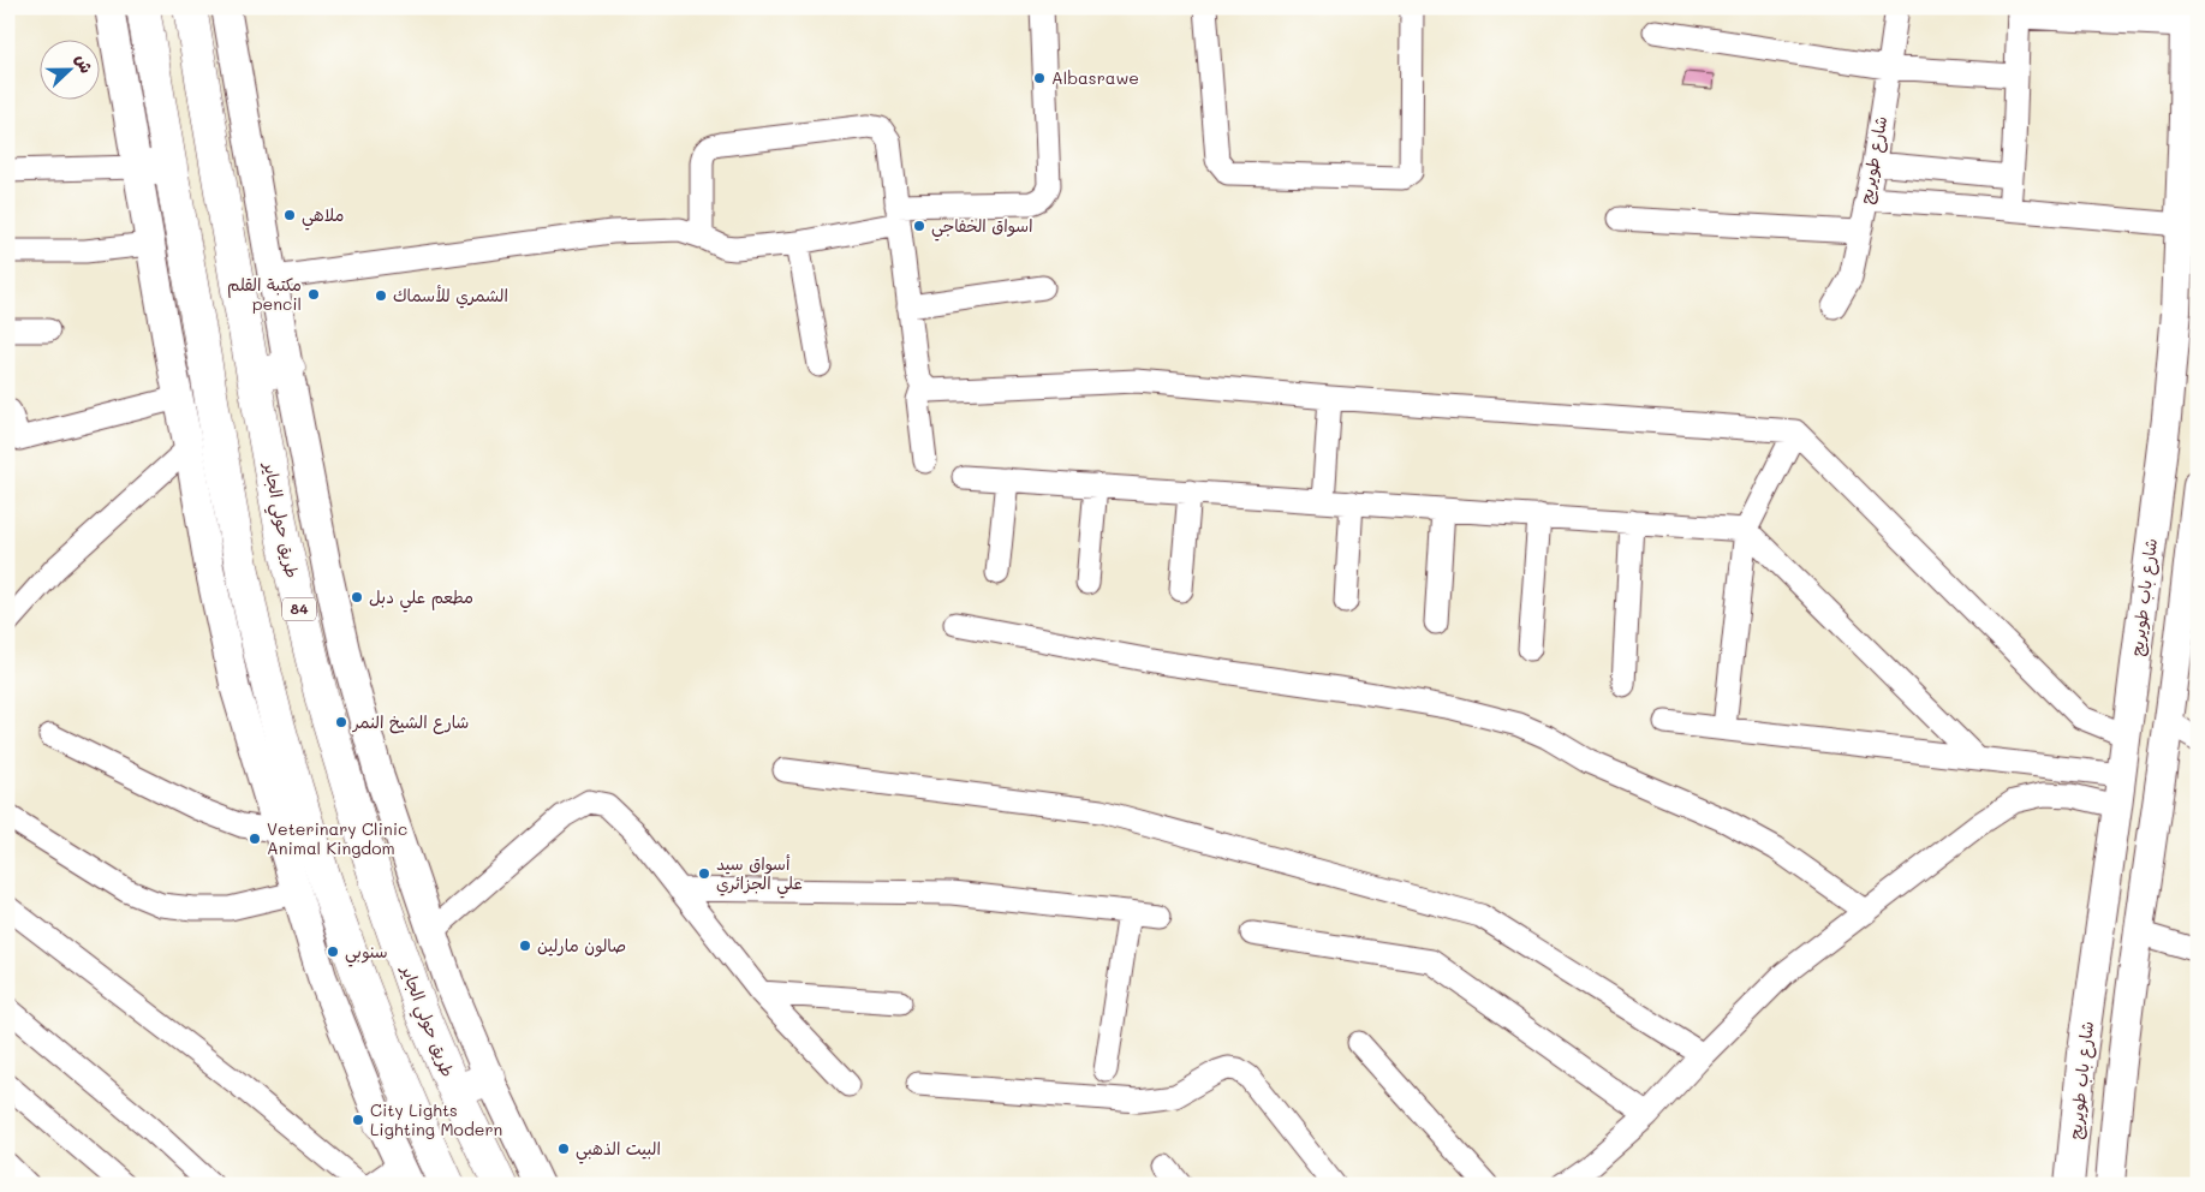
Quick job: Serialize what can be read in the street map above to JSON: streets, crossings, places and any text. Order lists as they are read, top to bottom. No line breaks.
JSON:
{"streets":{"highway":["طريق حولي الجاير","84"],"main road":["شارع باب طويريج"],"street":["شارع طويريج"]},"places":["Albasrawe","ملاهي","اسواق الخفاجي","مكتبة القلم pencil","الشمري للأسماك","مطعم علي دبل","شارع الشيخ النمر","Veterinary Clinic Animal Kingdom","أسواق سيد علي الجزائري","صالون مارلين","سنوبي","City Lights Lighting Modern","البيت الذهبي"],"north":"right"}
